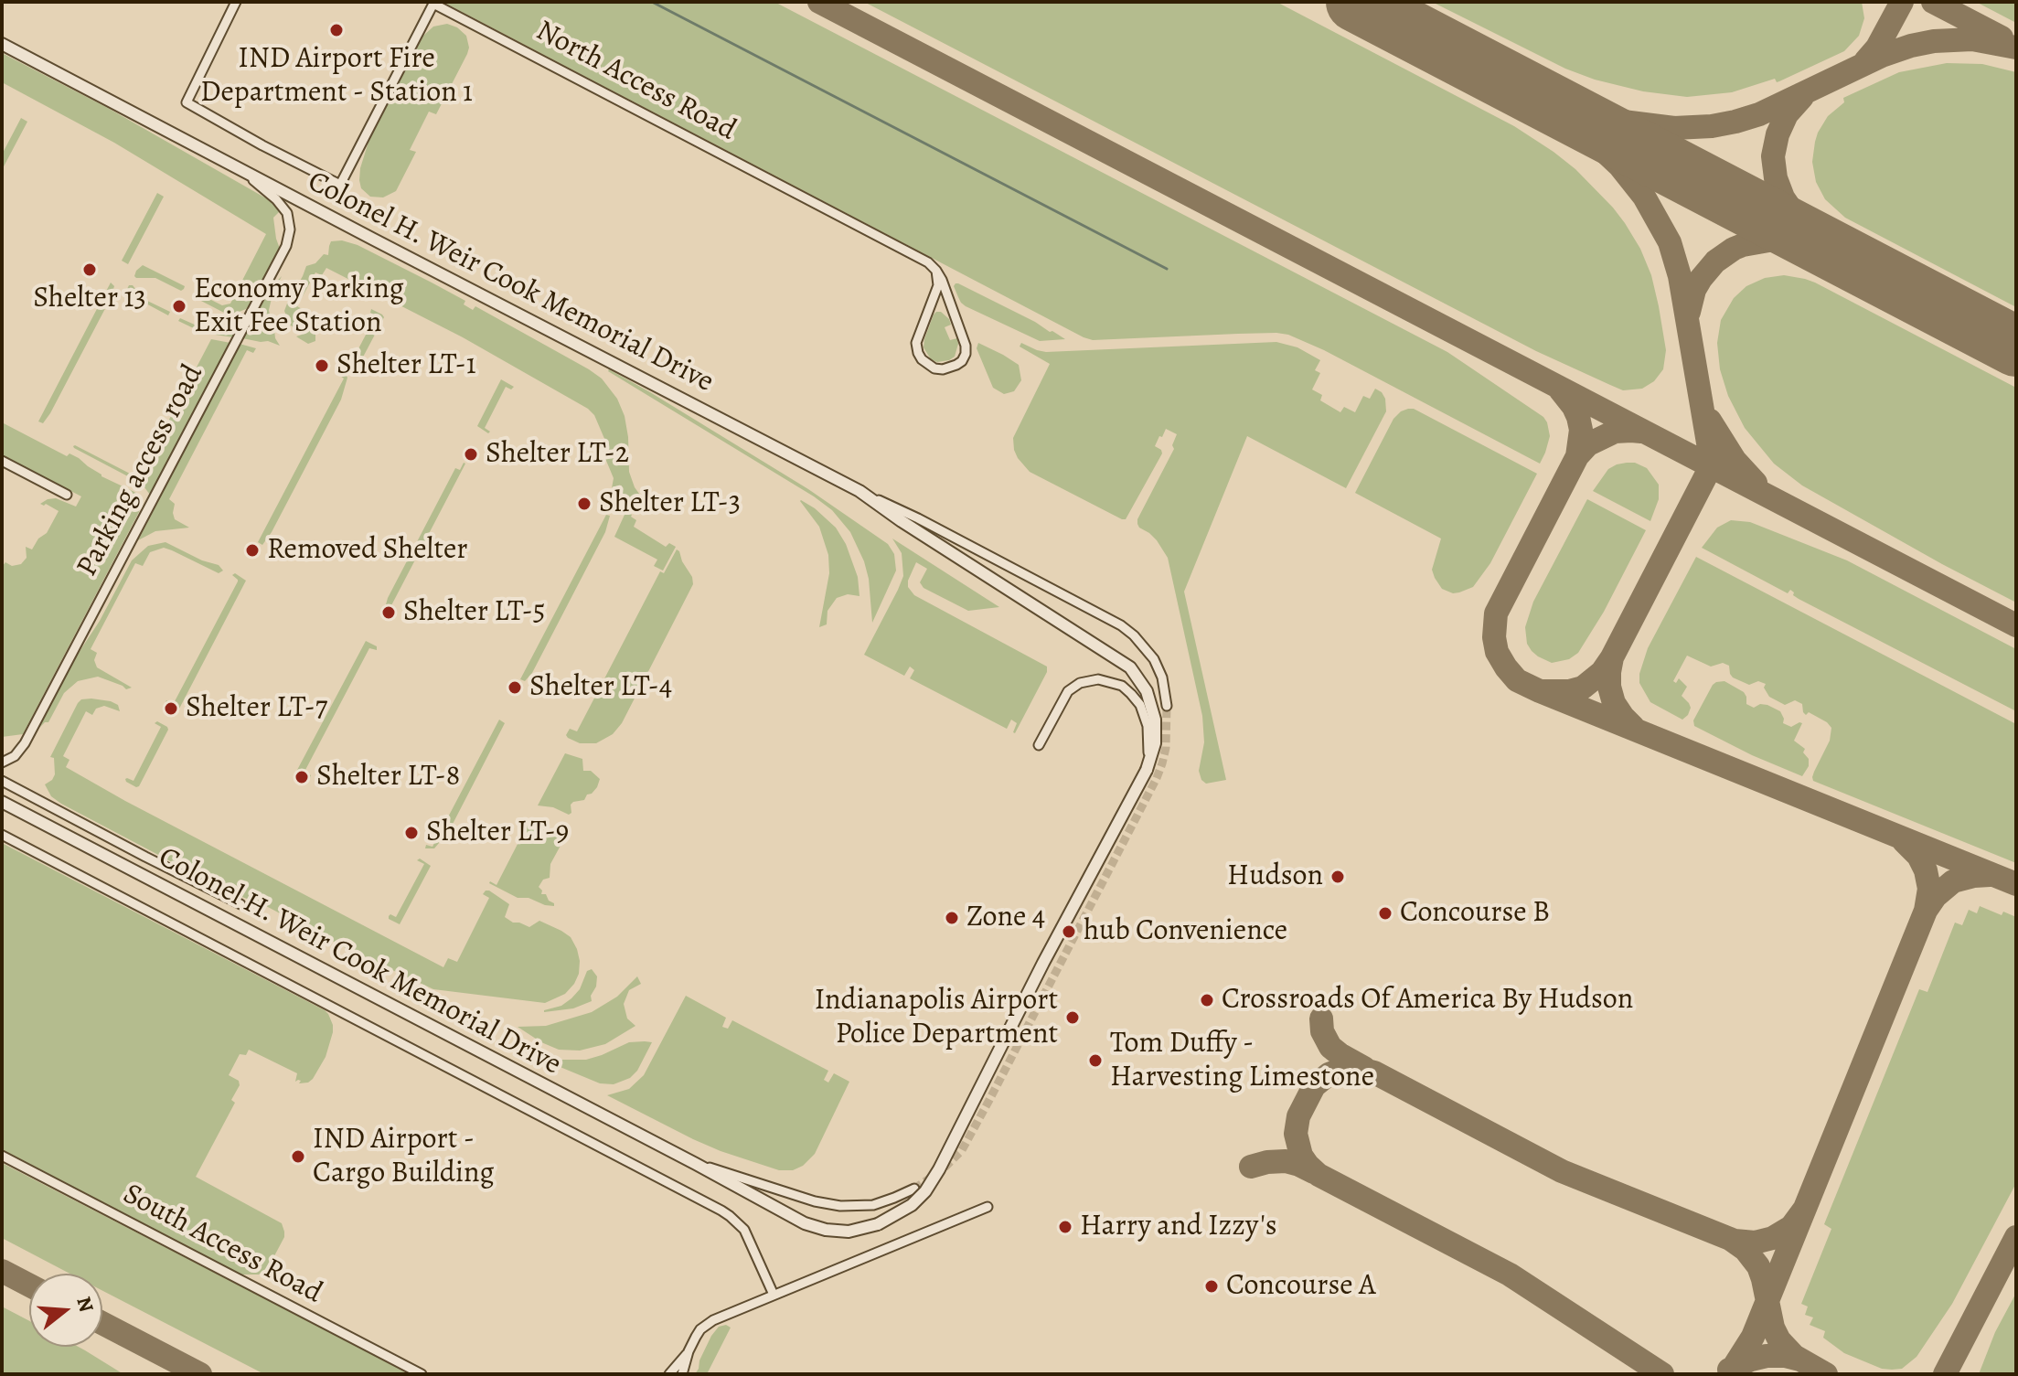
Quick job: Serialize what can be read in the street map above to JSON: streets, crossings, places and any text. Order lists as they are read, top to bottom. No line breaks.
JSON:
{"streets":{"street":["North Access Road","Colonel H. Weir Cook Memorial Drive","Parking access road","South Access Road"]},"crossings":[["Colonel H. Weir Cook Memorial Drive","Parking access road"]],"places":["IND Airport Fire Department - Station 1","Shelter 13","Economy Parking Exit Fee Station","Shelter LT-1","Shelter LT-2","Shelter LT-3","Removed Shelter","Shelter LT-5","Shelter LT-4","Shelter LT-7","Shelter LT-8","Shelter LT-9","Hudson","Concourse B","Zone 4","hub Convenience","Crossroads Of America By Hudson","Indianapolis Airport Police Department","Tom Duffy - Harvesting Limestone","IND Airport - Cargo Building","Harry and Izzy's","Concourse A"],"north":"right"}
